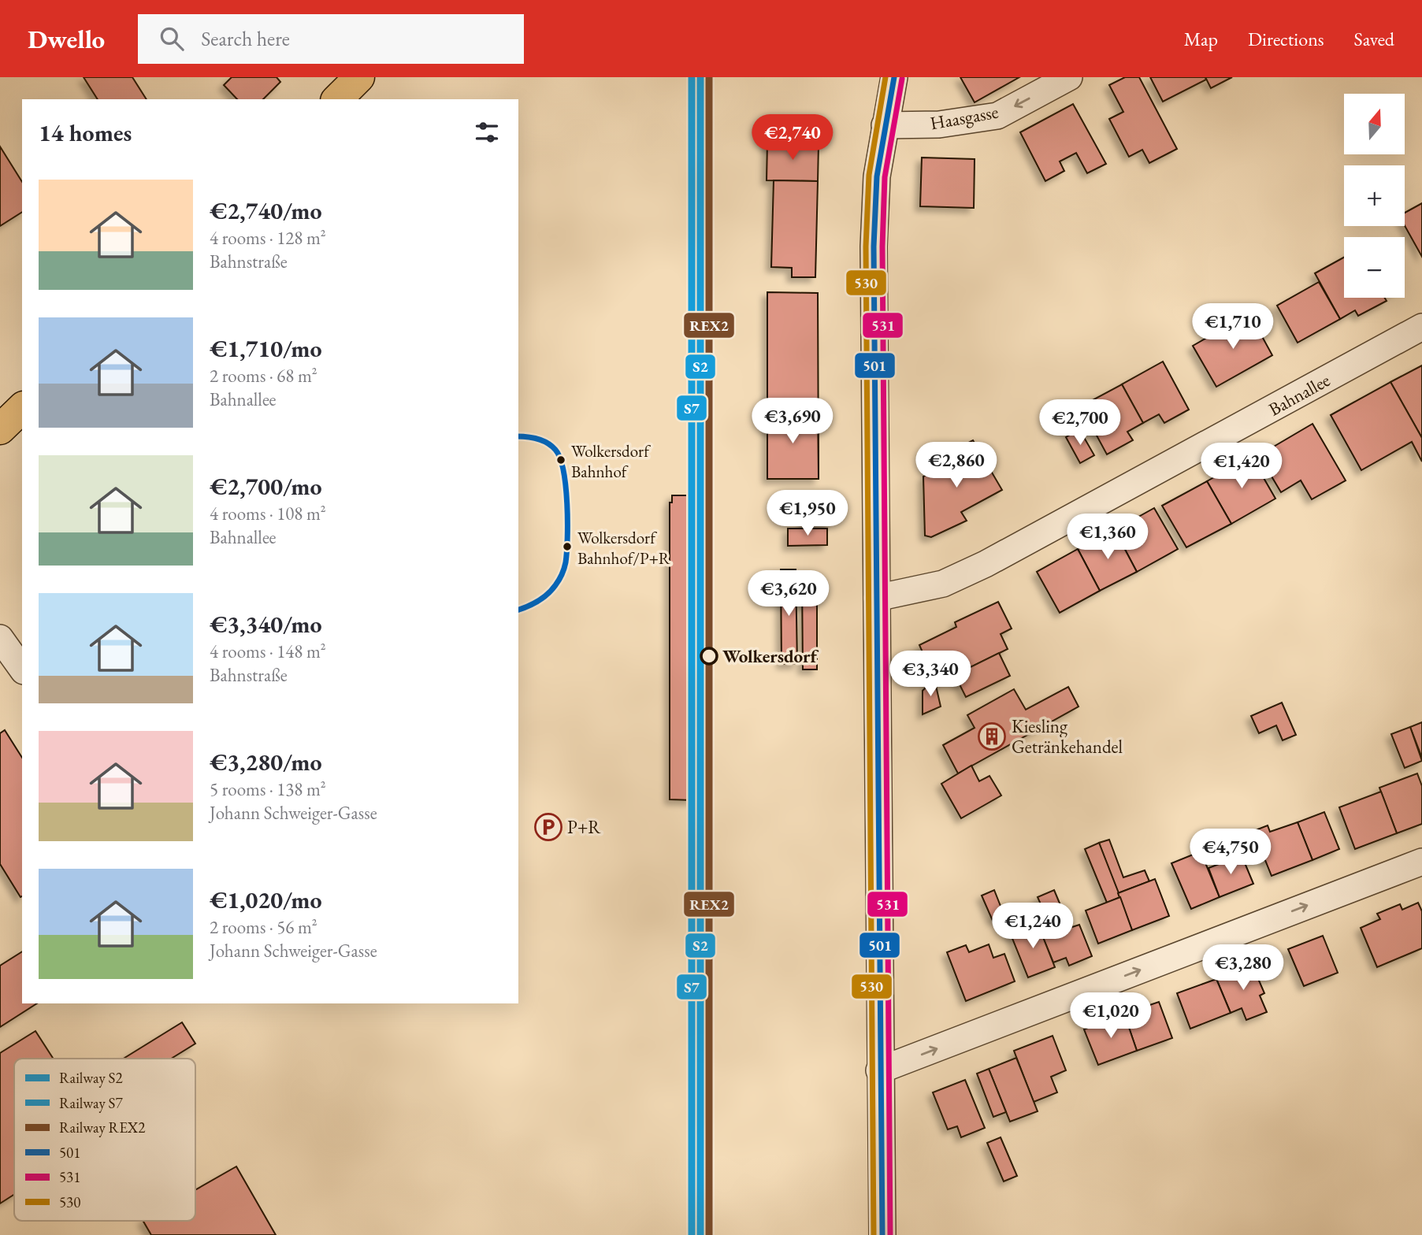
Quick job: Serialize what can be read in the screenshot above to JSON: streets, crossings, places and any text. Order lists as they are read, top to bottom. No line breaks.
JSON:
{"streets":{"street":["Haasgasse","Bahnallee"]},"one_way":["Haasgasse"],"places":{"other":["Wolkersdorf Bahnhof","Wolkersdorf Bahnhof/P+R","Wolkersdorf"],"building":["Kiesling Getränkehandel"],"parking":["P+R"]},"lines":["rail line S2","rail line S7","rail line REX2","transit line 501","transit line 530","transit line 531"],"legend":["Railway S2","Railway S7","Railway REX2","501","531","530"],"north":"top","page":{"header":"Dwello","search":"Search here","nav":["Map","Directions","Saved"],"map_buttons":["+","−"],"heading":"14 homes","price":["€2,740","€1,710","€3,690","€2,700","€2,860","€1,420","€1,950","€1,360","€3,620","€3,340","€4,750","€1,240","€3,280","€1,020"],"list":[{"name":"€2,740/mo","note":"4 rooms · 128 m² · Bahnstraße"},{"name":"€1,710/mo","note":"2 rooms · 68 m² · Bahnallee"},{"name":"€2,700/mo","note":"4 rooms · 108 m² · Bahnallee"},{"name":"€3,340/mo","note":"4 rooms · 148 m² · Bahnstraße"},{"name":"€3,280/mo","note":"5 rooms · 138 m² · Johann Schweiger-Gasse"},{"name":"€1,020/mo","note":"2 rooms · 56 m² · Johann Schweiger-Gasse"}]}}
